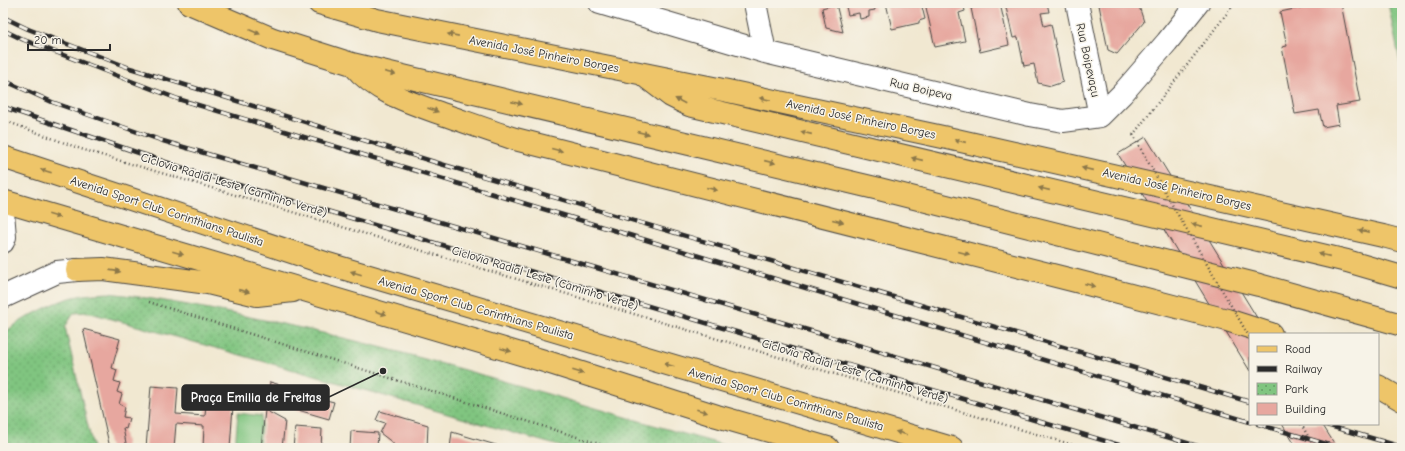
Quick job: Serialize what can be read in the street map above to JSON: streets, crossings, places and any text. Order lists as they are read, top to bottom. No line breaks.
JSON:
{"streets":{"main road":["Avenida José Pinheiro Borges","Avenida Sport Club Corinthians Paulista"],"street":["Rua Boipevaçu","Rua Boipeva"],"path":["Ciclovia Radial Leste (Caminho Verde)"]},"crossings":[["Rua Boipevaçu","Rua Boipeva"]],"places":["Praça Emilia de Freitas"],"legend":["Road","Railway","Park","Building"],"scale_bar":"20 m"}
